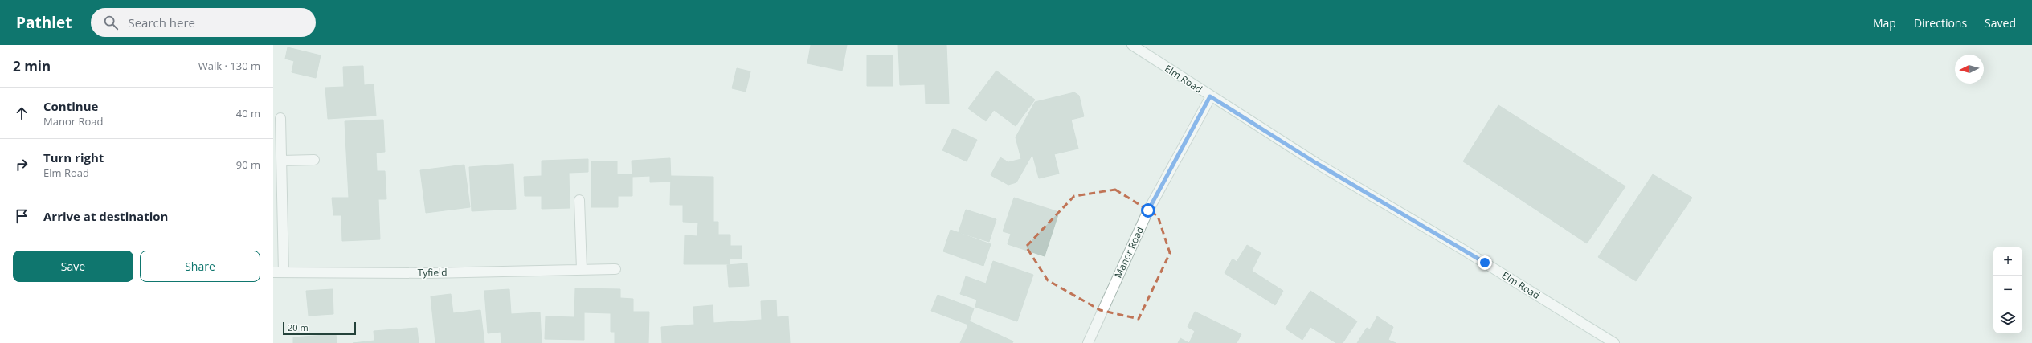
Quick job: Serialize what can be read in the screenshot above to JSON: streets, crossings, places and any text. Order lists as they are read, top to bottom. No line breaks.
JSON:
{"streets":{"street":["Elm Road","Manor Road","Tyfield"]},"crossings":[["Elm Road","Manor Road"]],"scale_bar":"20 m","north":"left","page":{"header":"Pathlet","search":"Search here","nav":["Map","Directions","Saved"],"heading":["2 min","Walk · 130 m"],"list":[["Continue","Manor Road","40 m"],["Turn right","Elm Road","90 m"],"Arrive at destination"],"buttons":["Save","Share"],"map_buttons":["+","−"],"scale":"20 m"}}
